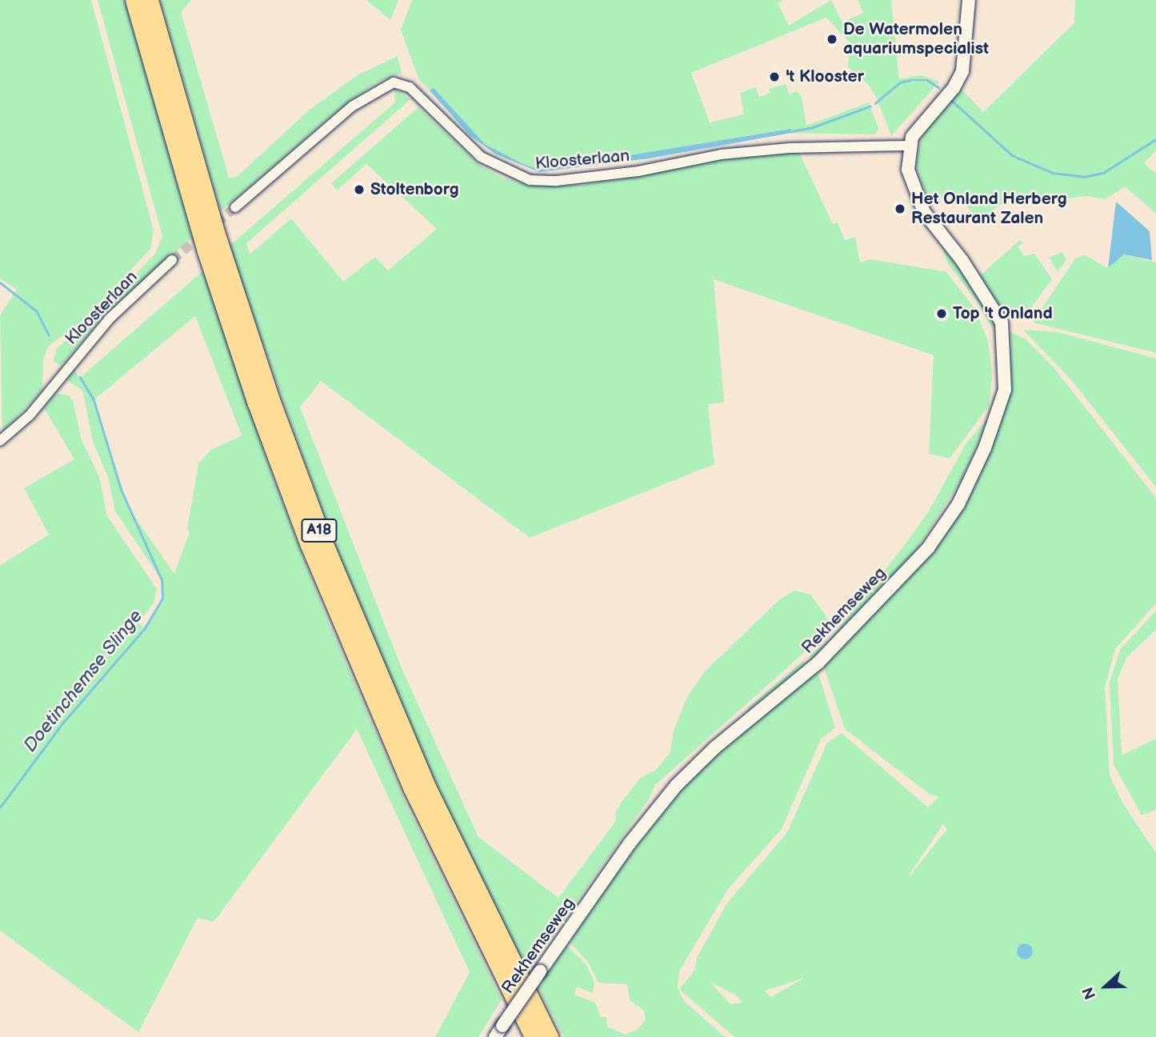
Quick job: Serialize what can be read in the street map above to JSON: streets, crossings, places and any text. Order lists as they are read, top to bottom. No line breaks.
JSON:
{"streets":{"highway":["A18"],"street":["Kloosterlaan","Rekhemseweg"]},"crossings":[["Kloosterlaan","Rekhemseweg"]],"water":["Doetinchemse Slinge"],"places":["De Watermolen aquariumspecialist","'t Klooster","Stoltenborg","Het Onland Herberg Restaurant Zalen","Top 't Onland"],"north":"left"}
